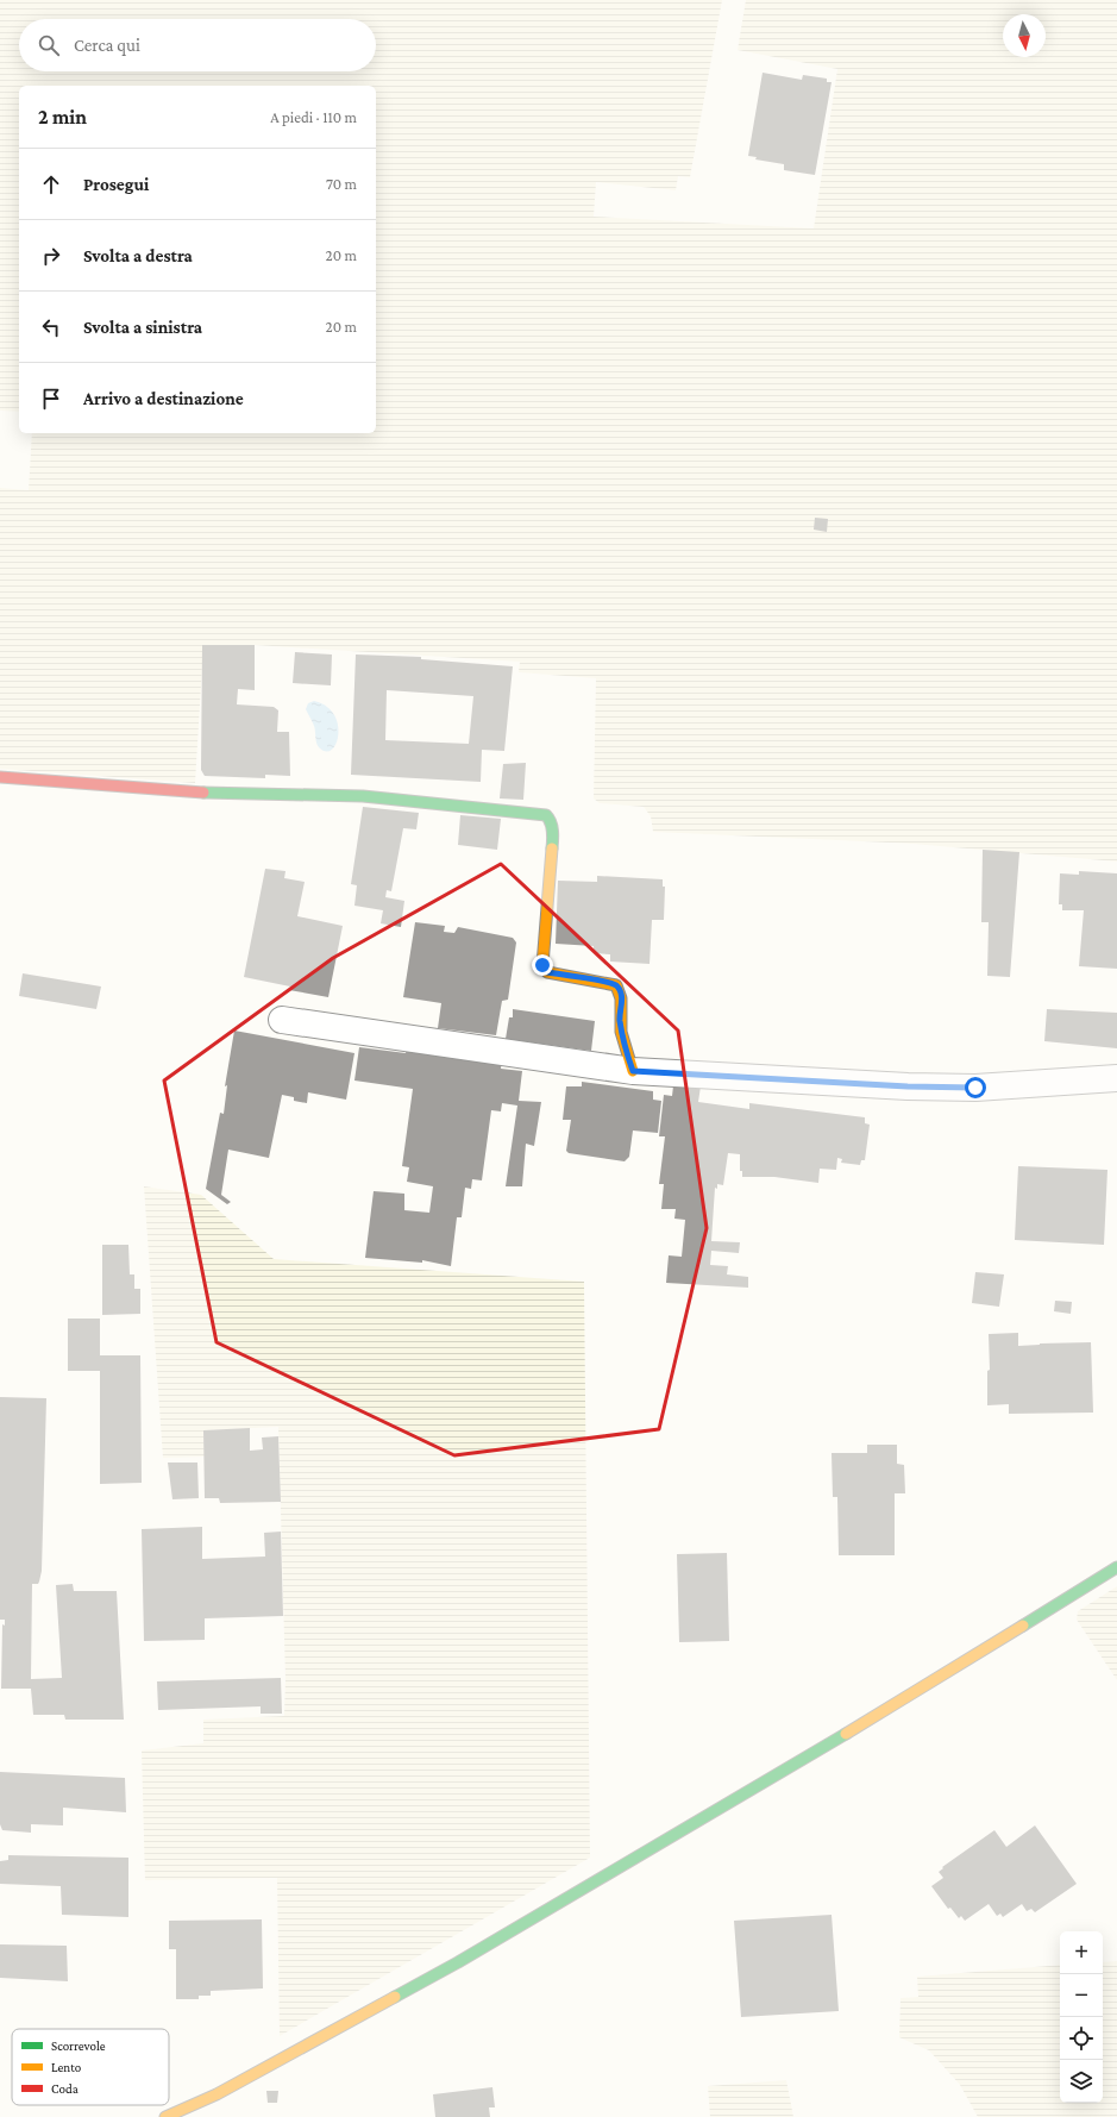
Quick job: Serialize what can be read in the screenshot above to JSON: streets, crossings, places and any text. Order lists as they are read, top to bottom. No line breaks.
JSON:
{"legend":["Scorrevole","Lento","Coda"],"north":"bottom","page":{"search":"Cerca qui","heading":["2 min","A piedi · 110 m"],"list":[["Prosegui","70 m"],["Svolta a destra","20 m"],["Svolta a sinistra","20 m"],"Arrivo a destinazione"],"map_buttons":["+","−"]}}
